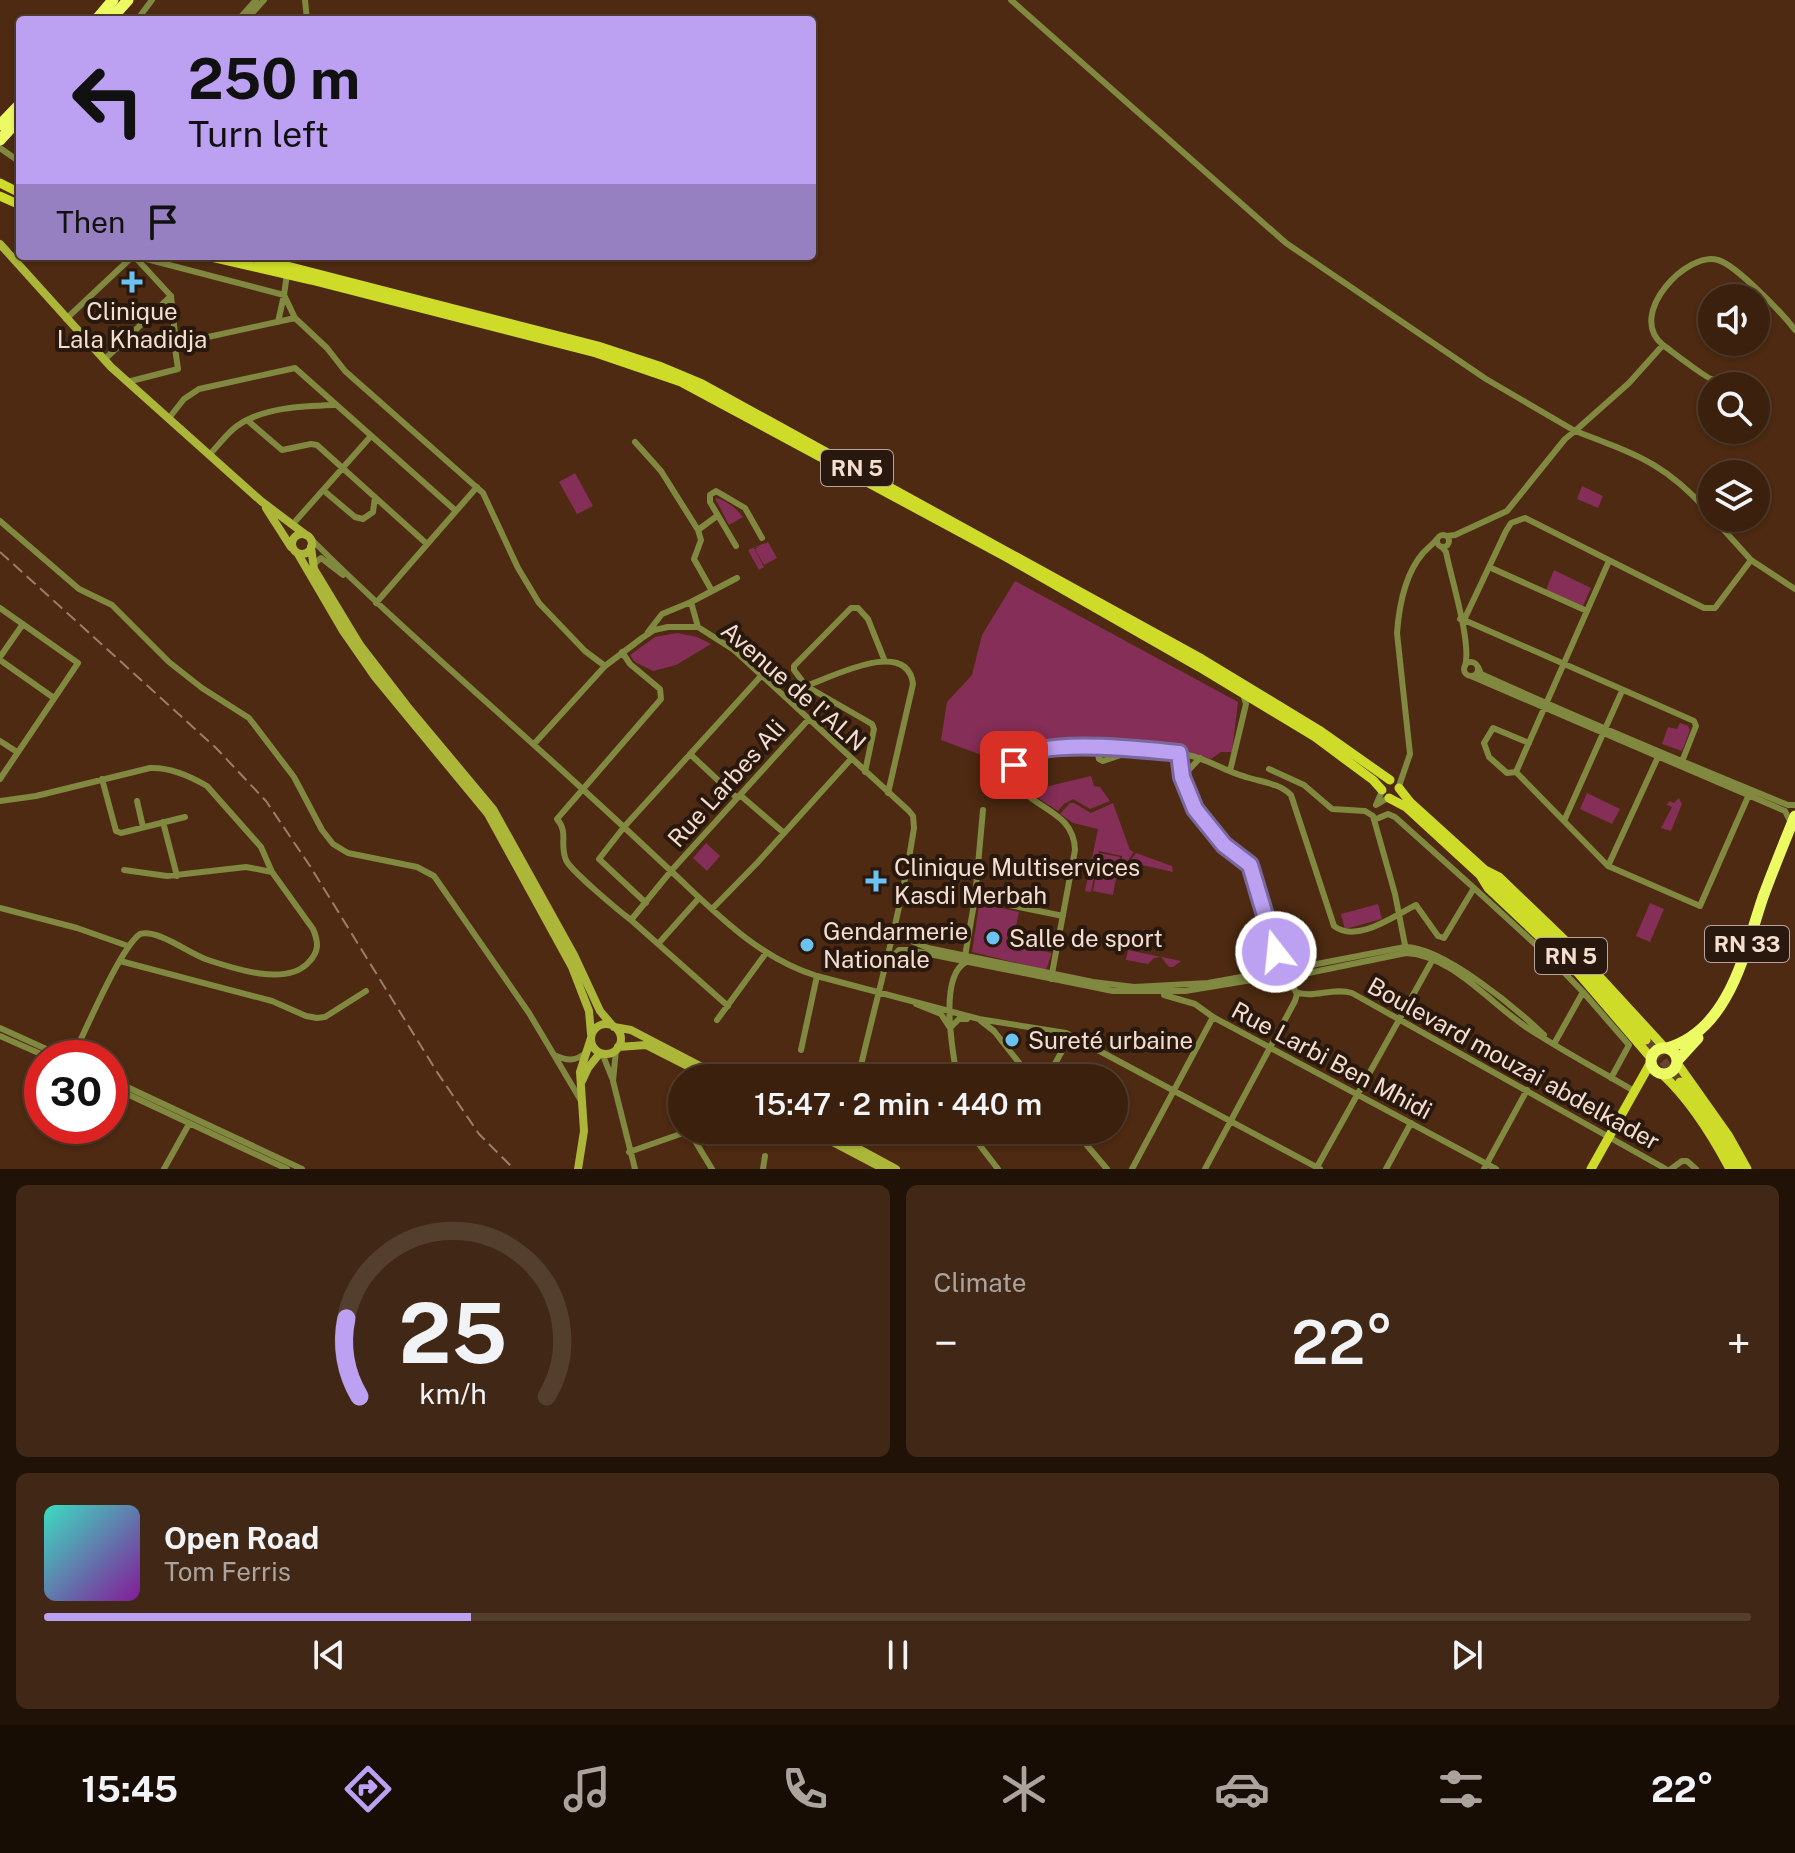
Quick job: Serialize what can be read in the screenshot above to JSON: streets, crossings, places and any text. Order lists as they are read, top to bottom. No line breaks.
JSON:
{"streets":{"highway":["RN 33"],"main road":["RN 5"],"street":["Avenue de l'ALN","Rue Larbes Ali","Rue Larbi Ben Mhidi","Boulevard mouzai abdelkader"]},"crossings":[["Avenue de l'ALN","Rue Larbes Ali"]],"places":{"health":["Clinique Lala Khadidja","Clinique Multiservices Kasdi Merbah"],"other":["Salle de sport","Gendarmerie Nationale","Sureté urbaine"]},"page":{"turn":["250 m","Turn left"],"then":"Then","limit":"30","trip":"15:47 · 2 min · 440 m","tile":"Climate","heat":["−","22°","+"],"song":["Open Road","Tom Ferris"],"tabs":["15:45","22°"],"gauge":["25","km/h"]}}
